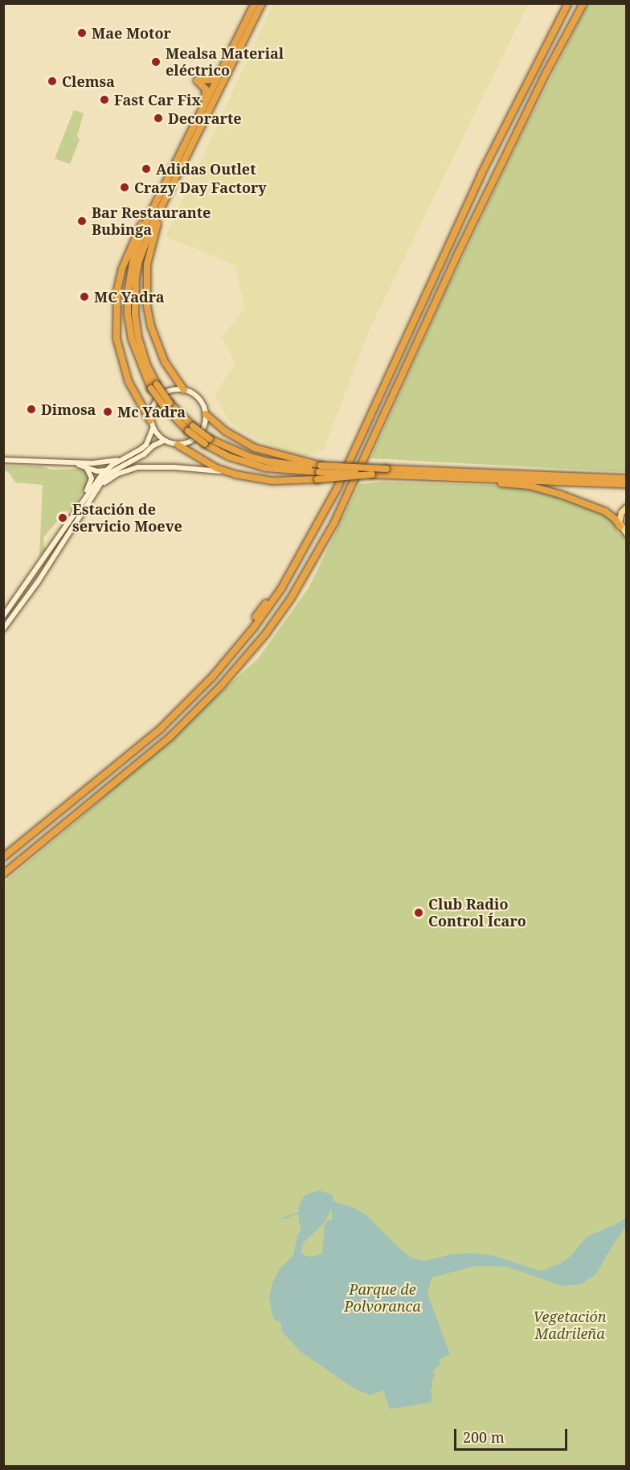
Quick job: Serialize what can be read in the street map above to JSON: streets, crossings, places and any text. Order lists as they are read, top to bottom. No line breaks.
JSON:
{"parks":["Parque de Polvoranca","Vegetación Madrileña"],"places":["Mae Motor","Mealsa Material eléctrico","Clemsa","Fast Car Fix","Decorarte","Adidas Outlet","Crazy Day Factory","Bar Restaurante Bubinga","MC Yadra","Dimosa","Mc Yadra","Estación de servicio Moeve","Club Radio Control Ícaro"],"scale_bar":"200 m"}
